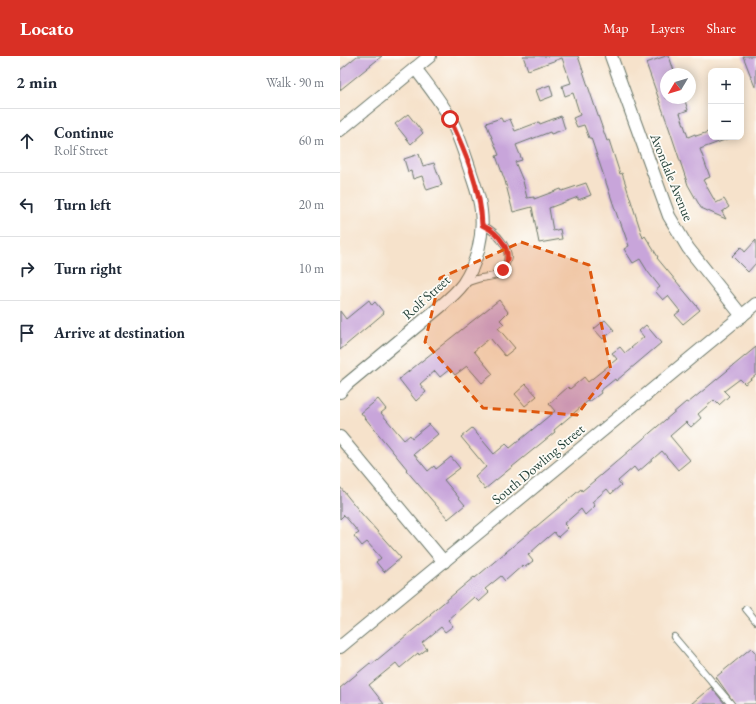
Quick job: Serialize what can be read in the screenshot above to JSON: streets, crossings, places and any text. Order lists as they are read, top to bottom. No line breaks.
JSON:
{"streets":{"street":["Avondale Avenue","Rolf Street","South Dowling Street"]},"crossings":[["Avondale Avenue","South Dowling Street"]],"north":"bottom left","page":{"header":"Locato","nav":["Map","Layers","Share"],"heading":["2 min","Walk · 90 m"],"map_buttons":["+","−"],"list":[["Continue","Rolf Street","60 m"],["Turn left","20 m"],["Turn right","10 m"],"Arrive at destination"]}}
